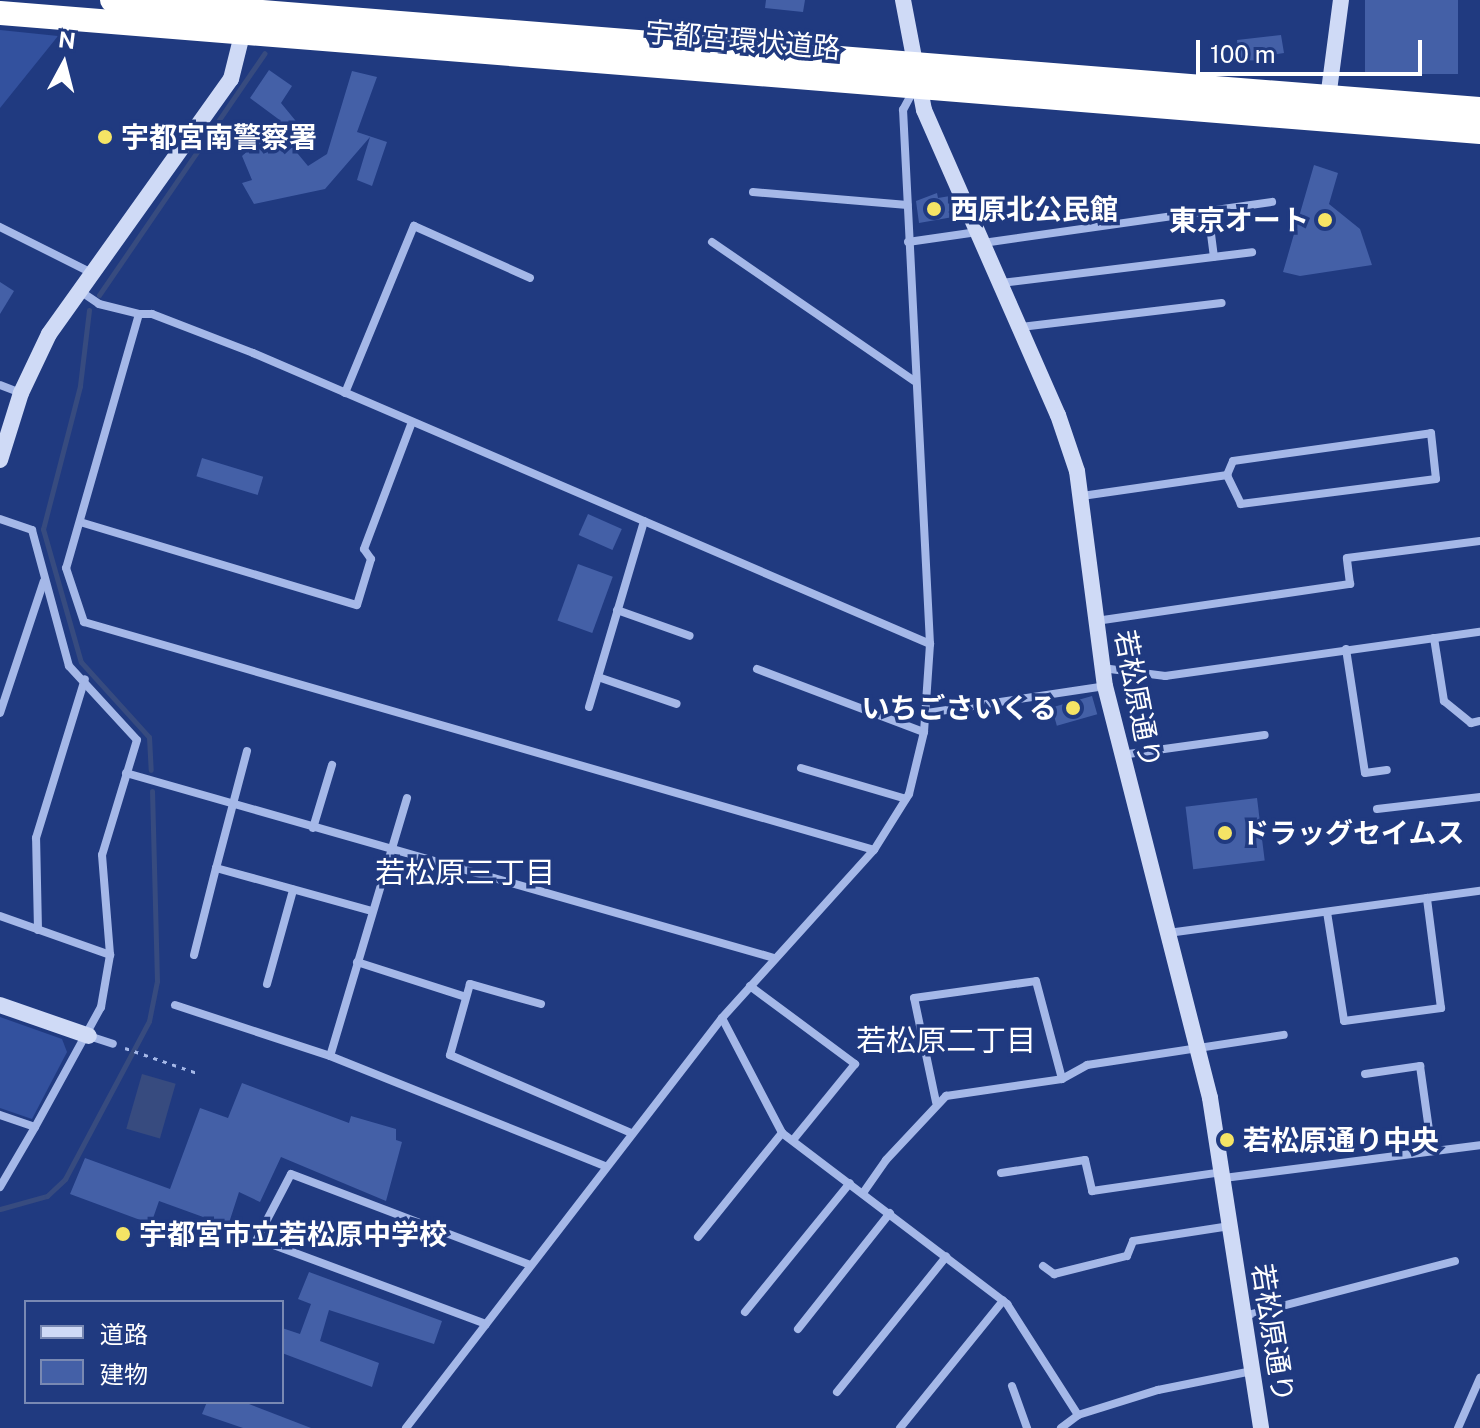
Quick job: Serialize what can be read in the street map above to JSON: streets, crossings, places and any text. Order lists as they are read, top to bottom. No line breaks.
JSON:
{"streets":{"highway":["宇都宮環状道路"],"street":["若松原通り"]},"crossings":[["宇都宮環状道路","若松原通り"]],"districts":["若松原三丁目","若松原二丁目"],"places":["宇都宮南警察署","西原北公民館","東京オート","いちごさいくる","ドラッグセイムス","若松原通り中央","宇都宮市立若松原中学校"],"legend":["道路","建物"],"scale_bar":"100 m","north":"top"}
